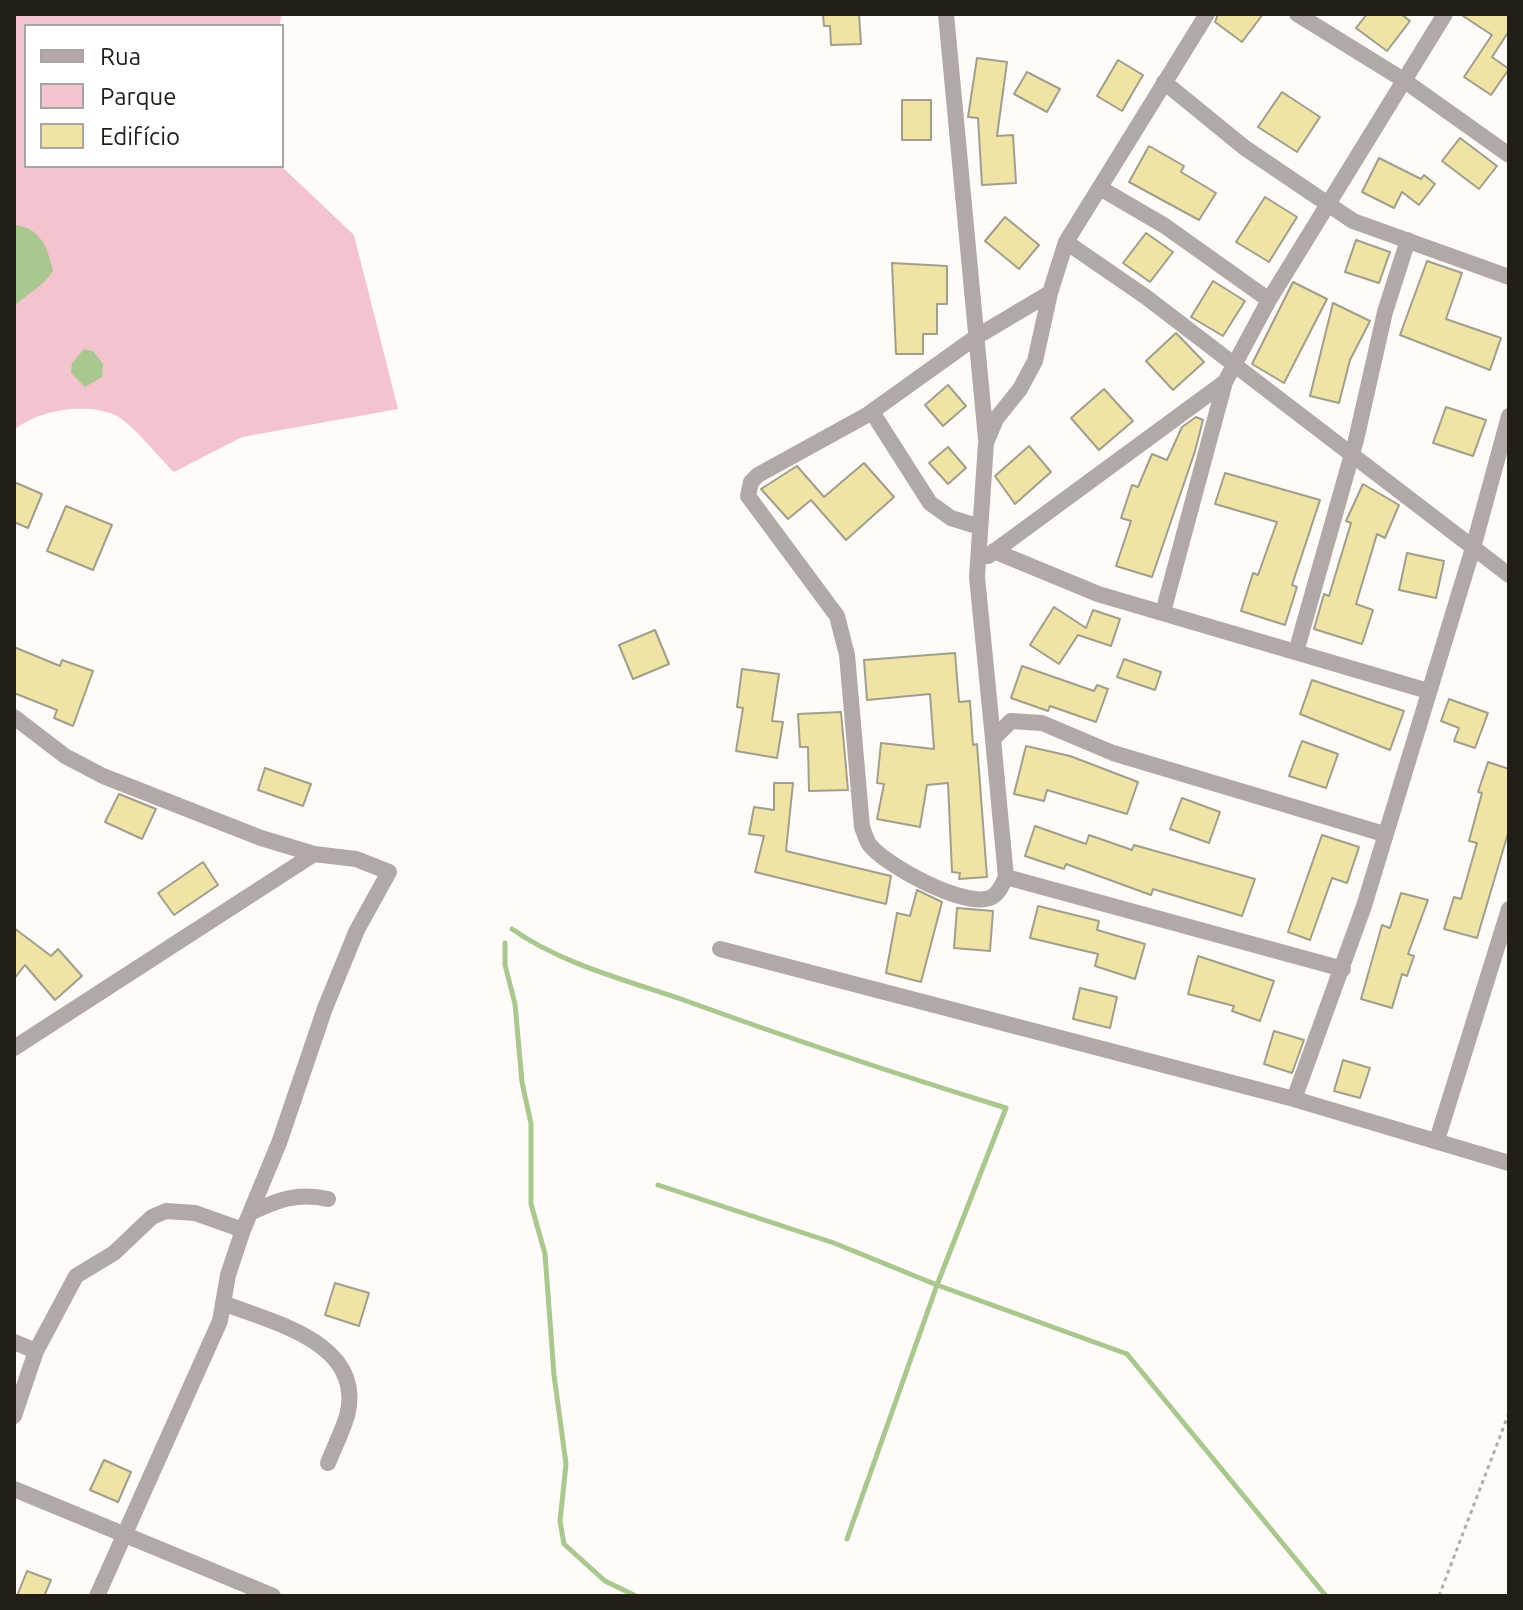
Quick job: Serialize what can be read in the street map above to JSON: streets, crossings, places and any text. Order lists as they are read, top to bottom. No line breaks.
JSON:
{"legend":["Rua","Parque","Edifício"]}
